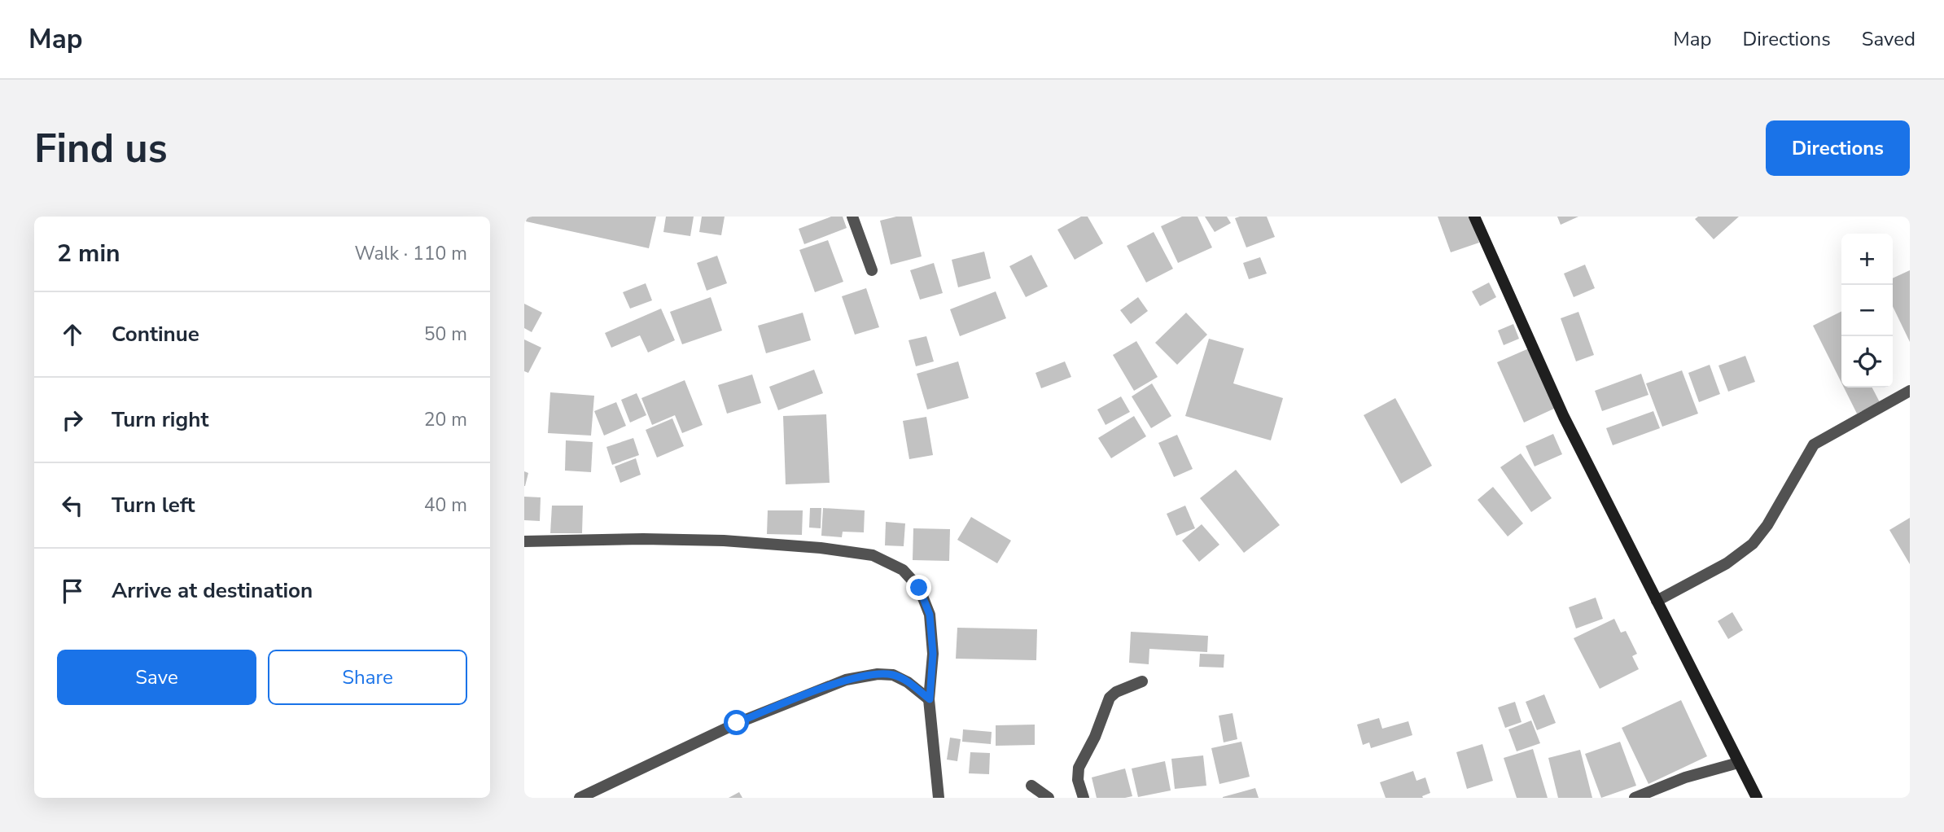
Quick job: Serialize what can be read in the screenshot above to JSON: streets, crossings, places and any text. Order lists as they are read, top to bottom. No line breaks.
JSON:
{"page":{"header":"Map","nav":["Map","Directions","Saved"],"buttons":["Directions",["Save","Share"]],"title":"Find us","heading":["2 min","Walk · 110 m"],"map_buttons":["+","−"],"list":[["Continue","50 m"],["Turn right","20 m"],["Turn left","40 m"],"Arrive at destination"]}}
